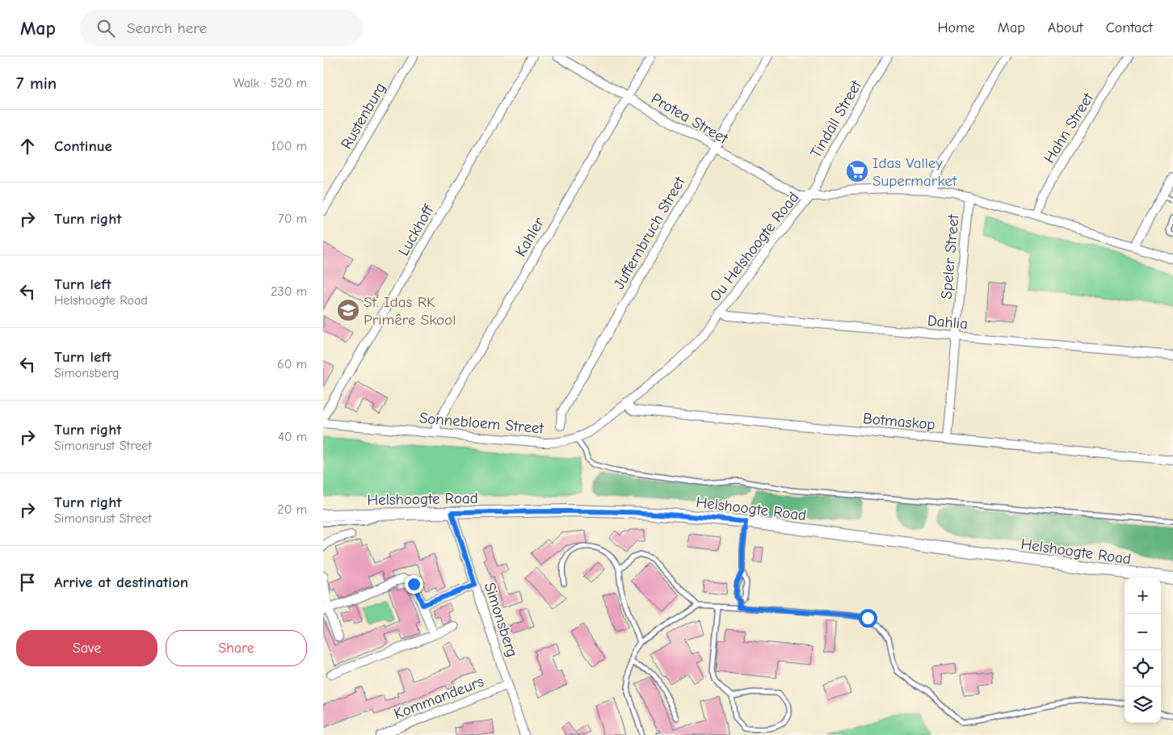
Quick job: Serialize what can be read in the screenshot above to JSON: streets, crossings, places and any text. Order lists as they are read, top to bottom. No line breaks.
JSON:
{"streets":{"main road":["Helshoogte Road"],"street":["Rustenburg","Protea Street","Tindall Street","Hahn Street","Luckhoff","Juffernbruch Street","Kahler","Ou Helshoogte Road","Speler Street","Dahlia","Botmaskop","Sonnebloem Street","Simonsberg","Kommandeurs"]},"crossings":[["Protea Street","Tindall Street"],["Protea Street","Juffernbruch Street"],["Protea Street","Kahler"],["Protea Street","Ou Helshoogte Road"],["Tindall Street","Ou Helshoogte Road"],["Hahn Street","Ou Helshoogte Road"],["Kahler","Sonnebloem Street"],["Ou Helshoogte Road","Speler Street"],["Ou Helshoogte Road","Dahlia"],["Ou Helshoogte Road","Botmaskop"],["Ou Helshoogte Road","Sonnebloem Street"],["Speler Street","Dahlia"],["Speler Street","Botmaskop"],["Botmaskop","Sonnebloem Street"],["Helshoogte Road","Simonsberg"],["Simonsberg","Kommandeurs"]],"places":{"supermarket":["Idas Valley Supermarket"],"school or university":["St. Idas RK Primêre Skool"]},"page":{"header":"Map","search":"Search here","nav":["Home","Map","About","Contact"],"heading":["7 min","Walk · 520 m"],"list":[["Continue","100 m"],["Turn right","70 m"],["Turn left","Helshoogte Road","230 m"],["Turn left","Simonsberg","60 m"],["Turn right","Simonsrust Street","40 m"],["Turn right","Simonsrust Street","20 m"],"Arrive at destination"],"map_buttons":["+","−"],"buttons":["Save","Share"]}}
